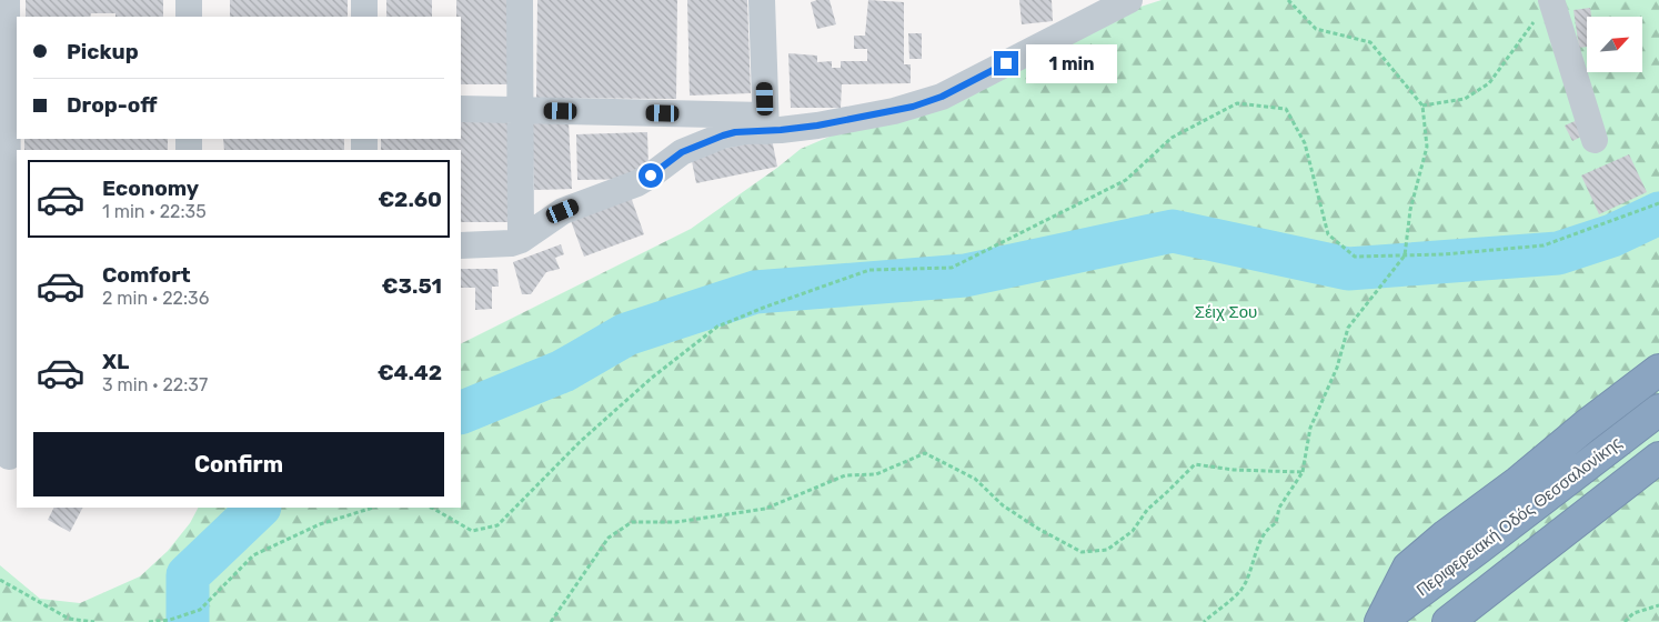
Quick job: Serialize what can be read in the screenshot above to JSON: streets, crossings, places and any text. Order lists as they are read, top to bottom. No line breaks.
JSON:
{"streets":{"highway":["Περιφερειακή Οδός Θεσσαλονίκης"]},"parks":["Σέιχ Σου"],"north":"top right","page":{"banner":["Pickup","Drop-off"],"bubble":"1 min","list":[{"name":"Economy","note":"1 min · 22:35","value":"€2.60"},{"name":"Comfort","note":"2 min · 22:36","value":"€3.51"},{"name":"XL","note":"3 min · 22:37","value":"€4.42"}],"buttons":"Confirm"}}
